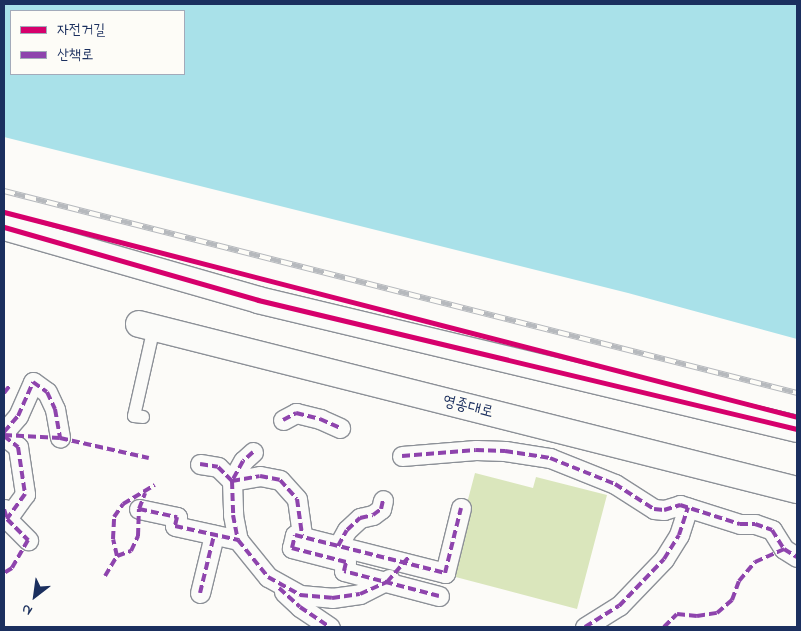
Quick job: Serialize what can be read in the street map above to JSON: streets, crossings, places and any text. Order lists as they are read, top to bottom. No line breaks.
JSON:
{"streets":{"street":["영종대로"]},"legend":["자전거길","산책로"],"north":"bottom left"}
